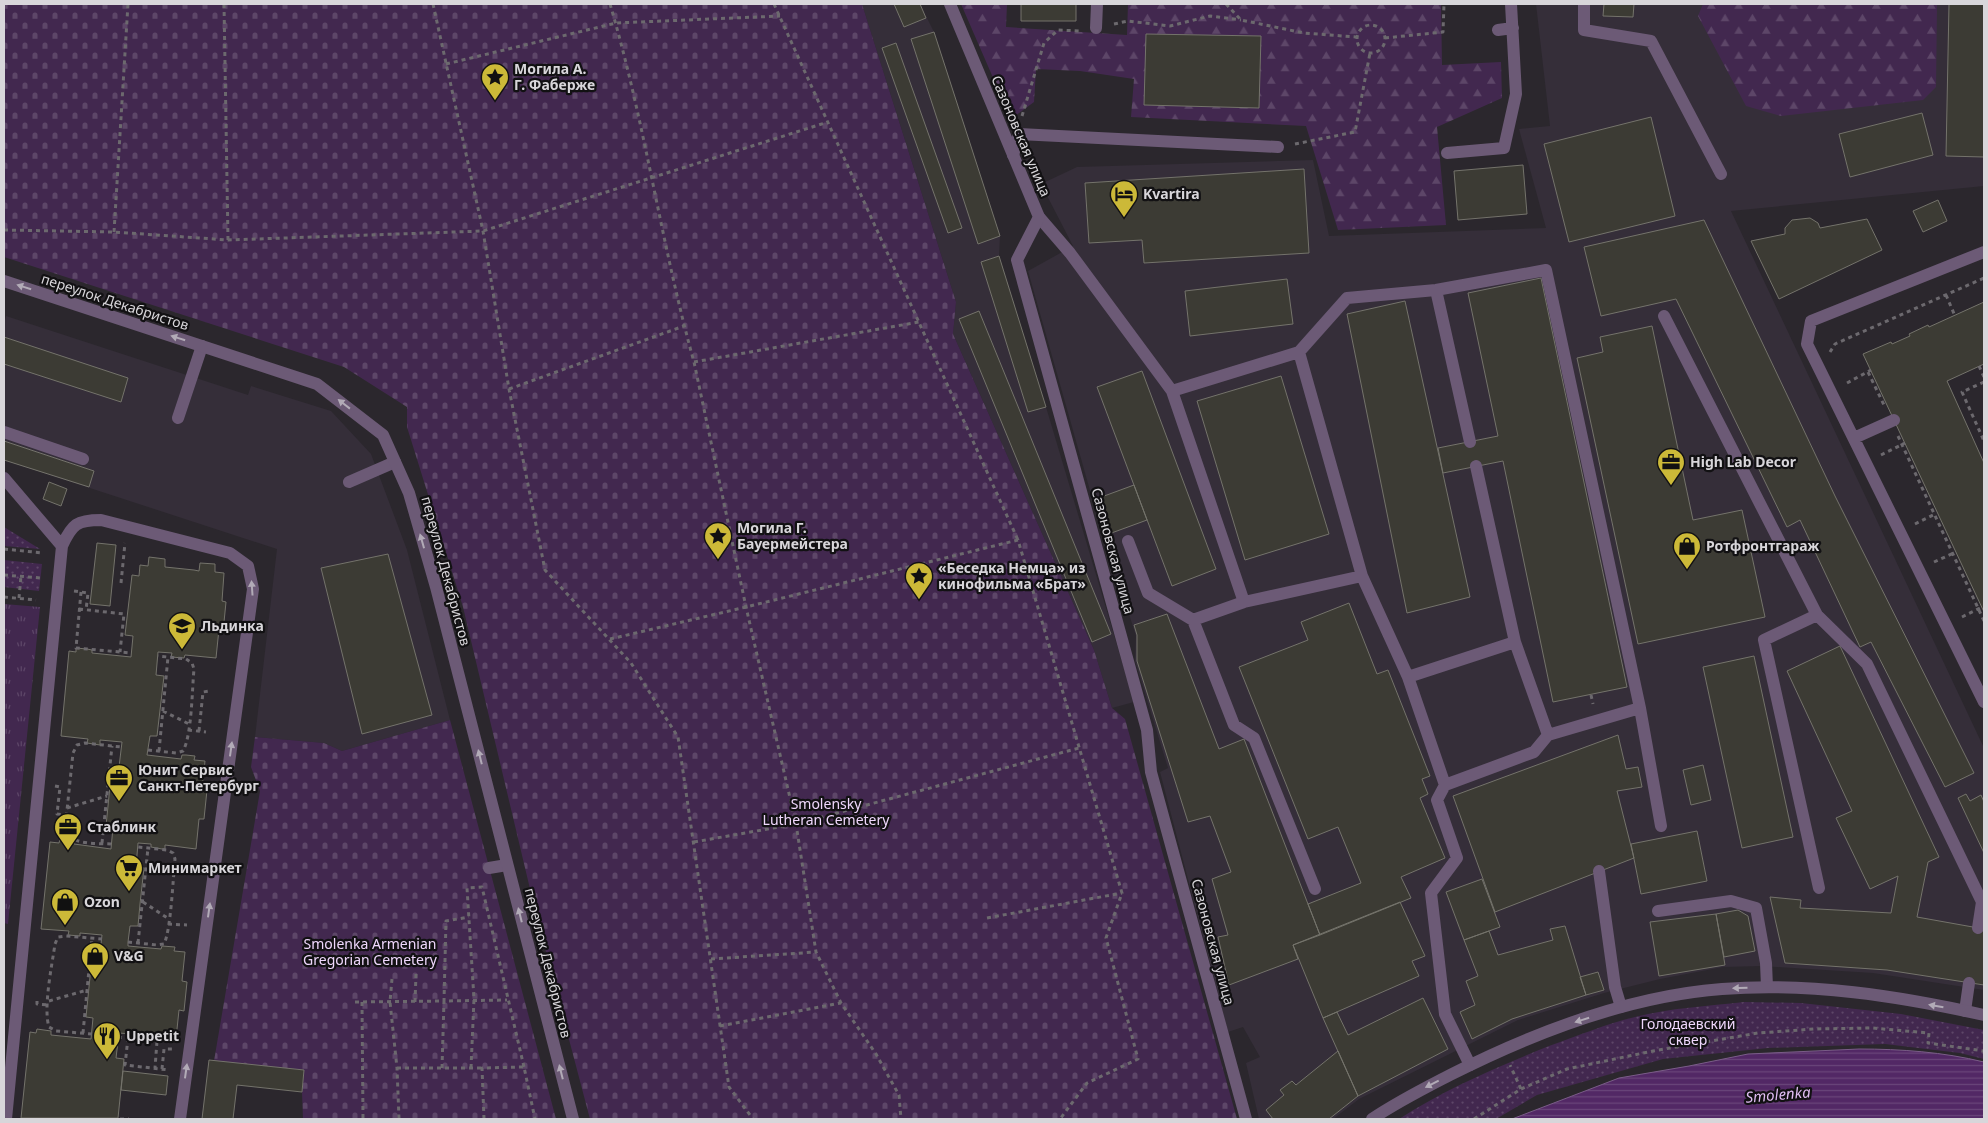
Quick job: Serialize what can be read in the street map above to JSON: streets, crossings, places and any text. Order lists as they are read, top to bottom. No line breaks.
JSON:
{"streets":{"street":["Сазоновская улица","переулок Декабристов"]},"one_way":["переулок Декабристов"],"water":["Smolenka"],"parks":["Smolensky Lutheran Cemetery","Smolenka Armenian Gregorian Cemetery","Голодаевский сквер"],"places":{"place":["Могила А. Г. Фаберже","Могила Г. Бауермейстера","«Беседка Немца» из кинофильма «Брат»"],"hotel":["Kvartira"],"office":["High Lab Decor","Юнит Сервис Санкт-Петербург","Стаблинк"],"shop":["Ротфронтгараж","Ozon","V&G"],"school or university":["Льдинка"],"supermarket":["Минимаркет"],"restaurant":["Uppetit"]}}
